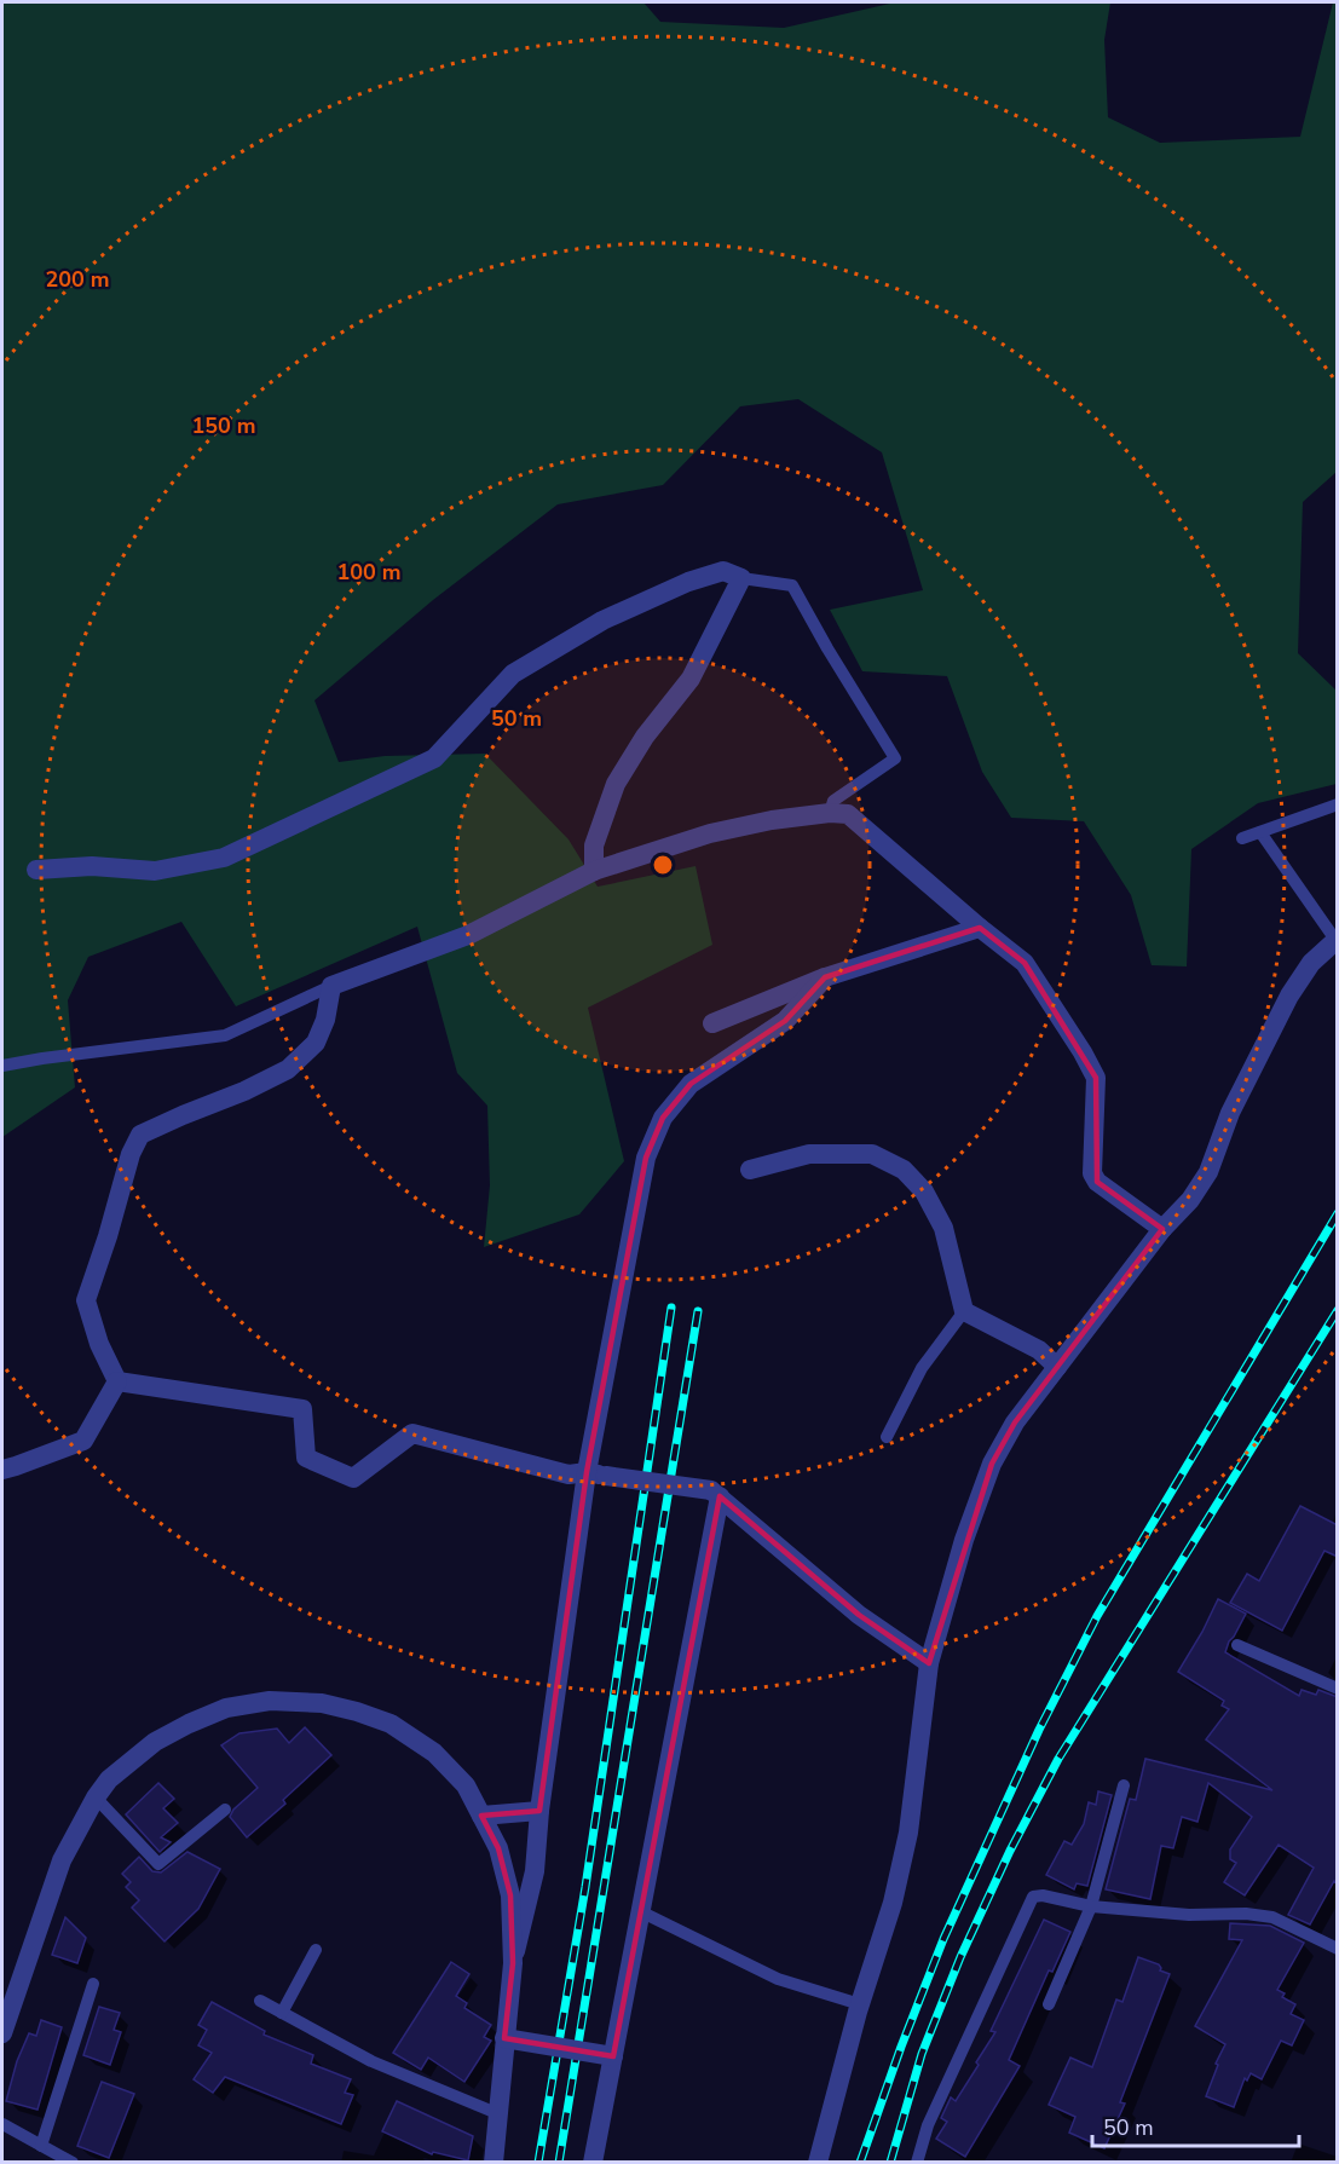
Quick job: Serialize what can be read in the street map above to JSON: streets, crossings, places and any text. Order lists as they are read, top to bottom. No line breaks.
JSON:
{"scale_bar":"50 m","rings":["200 m","150 m","100 m","50 m"]}
